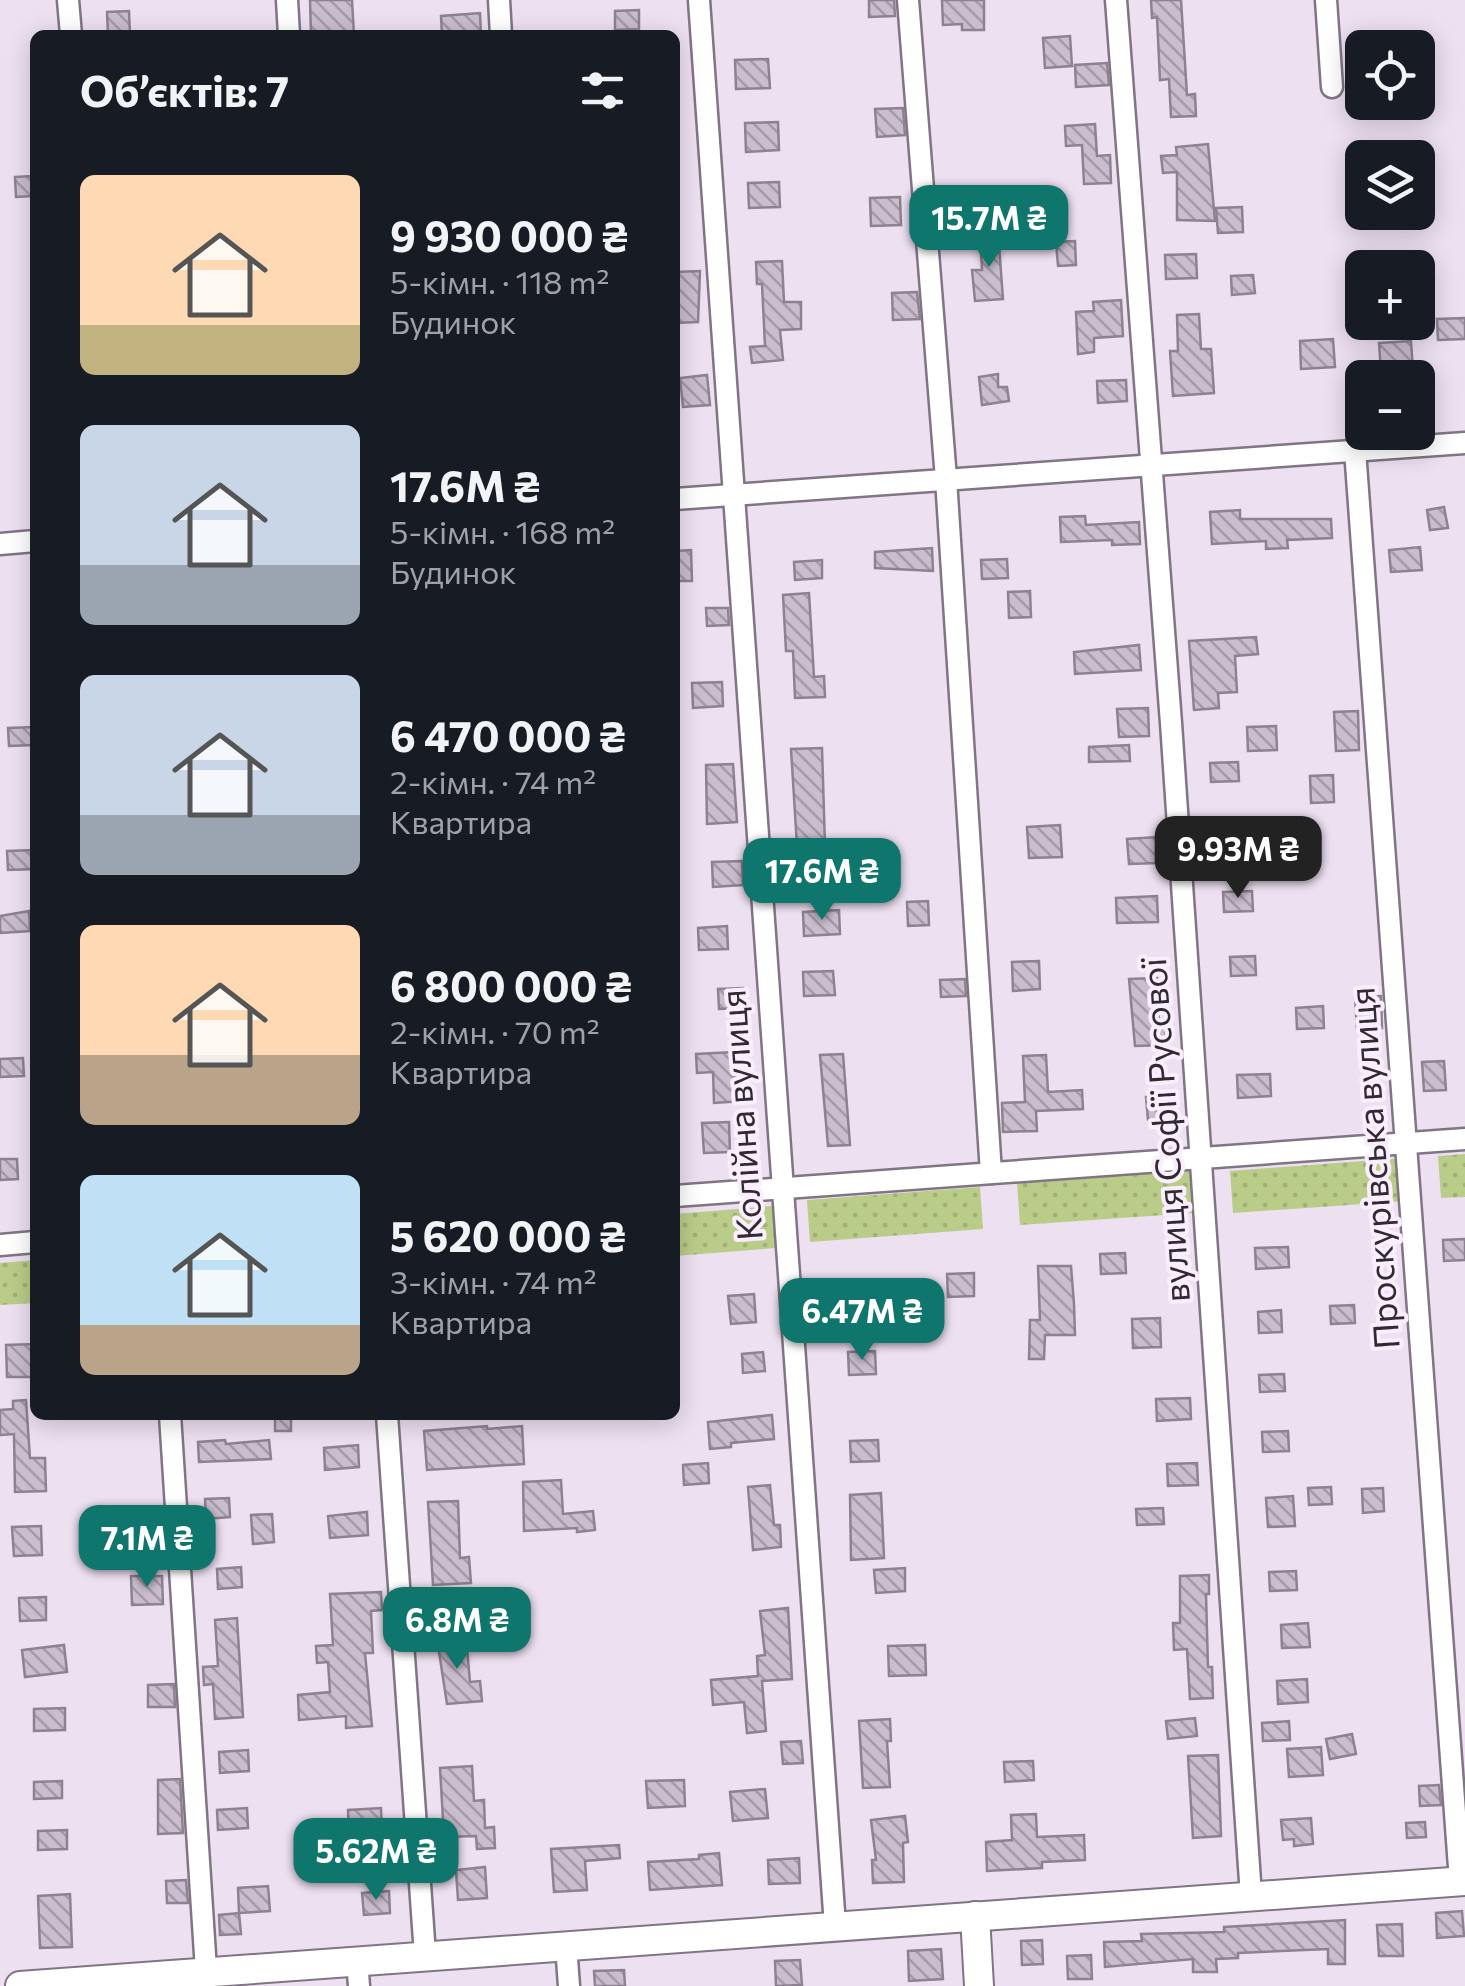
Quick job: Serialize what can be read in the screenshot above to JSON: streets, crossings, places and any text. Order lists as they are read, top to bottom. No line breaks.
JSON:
{"streets":{"street":["Колійна вулиця","вулиця Софії Русової","Проскурівська вулиця"]},"page":{"map_buttons":["+","−"],"heading":"Об’єктів: 7","list":[{"name":"9 930 000 ₴","note":"5-кімн. · 118 m² · Будинок"},{"name":"17.6M ₴","note":"5-кімн. · 168 m² · Будинок"},{"name":"6 470 000 ₴","note":"2-кімн. · 74 m² · Квартира"},{"name":"6 800 000 ₴","note":"2-кімн. · 70 m² · Квартира"},{"name":"5 620 000 ₴","note":"3-кімн. · 74 m² · Квартира"}],"price":["15.7M ₴","9.93M ₴","17.6M ₴","6.47M ₴","7.1M ₴","6.8M ₴","5.62M ₴"]}}
